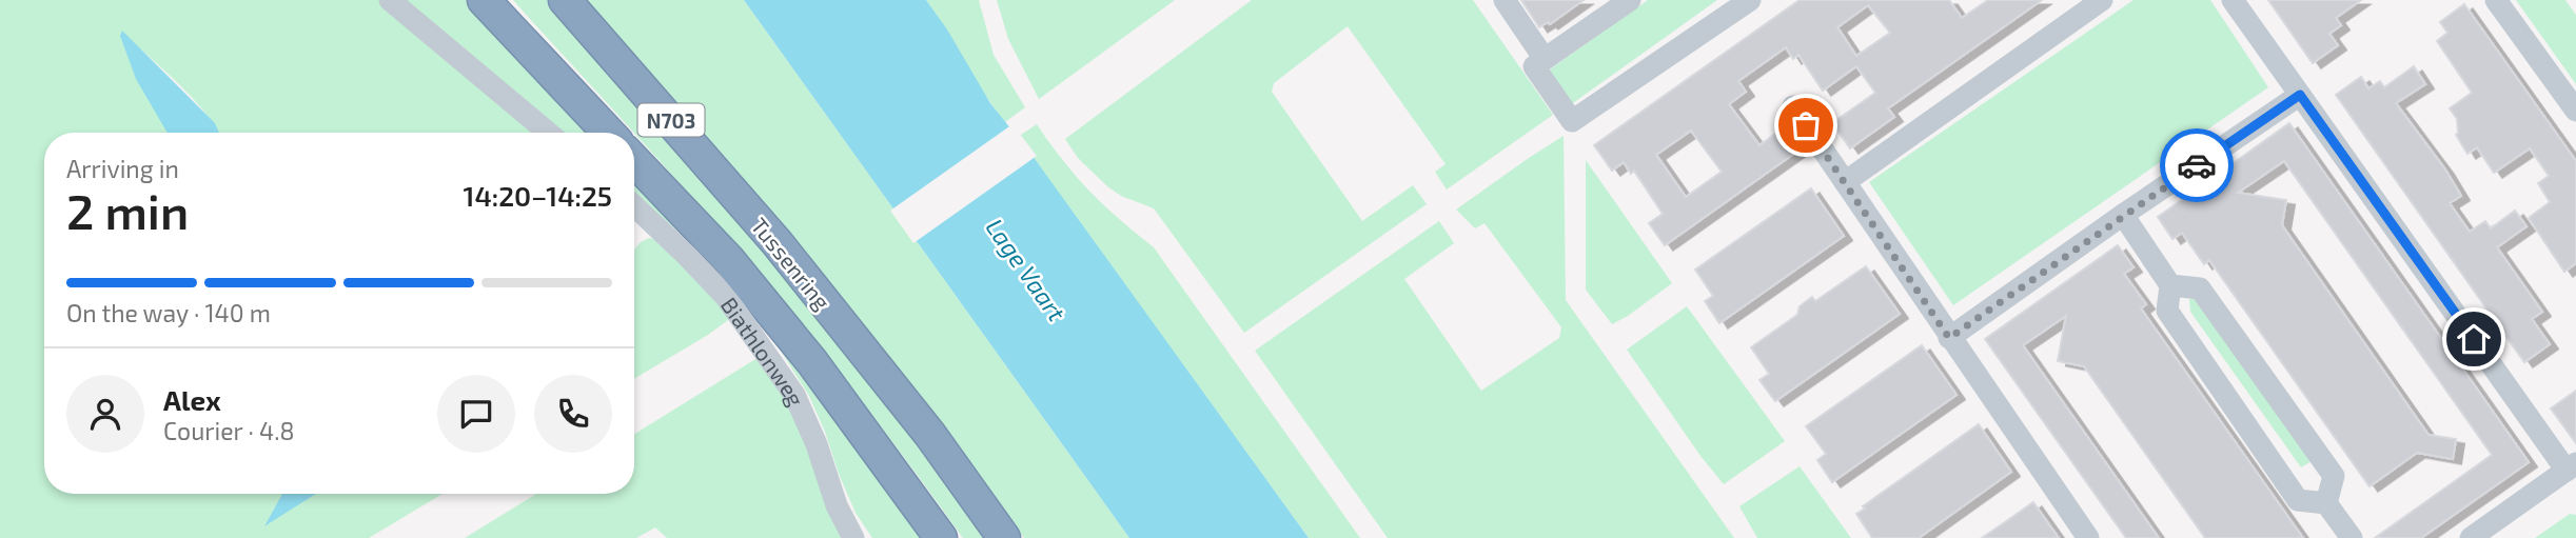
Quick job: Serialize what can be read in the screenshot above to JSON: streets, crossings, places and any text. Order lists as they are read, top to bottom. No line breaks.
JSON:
{"streets":{"highway":["N703","Tussenring"],"street":["Biathlonweg"]},"water":["Lage Vaart"],"page":{"heading":["2 min","Arriving in","14:20–14:25"],"panel":["Alex","Courier · 4.8"],"bar":"On the way · 140 m"}}
